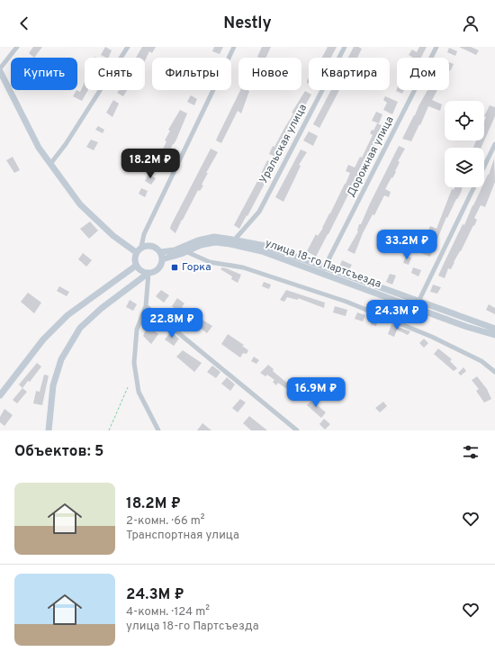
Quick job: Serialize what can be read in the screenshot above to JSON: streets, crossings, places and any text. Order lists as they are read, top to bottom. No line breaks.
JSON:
{"streets":{"main road":["улица 18-го Партсъезда"],"street":["Уральская улица","Дорожная улица"]},"crossings":[["Уральская улица","улица 18-го Партсъезда"],["Дорожная улица","улица 18-го Партсъезда"]],"places":{"transit":["Горка"]},"page":{"header":"Nestly","chip":["Купить","Снять","Фильтры","Новое","Квартира","Дом"],"price":["18.2M ₽","33.2M ₽","24.3M ₽","22.8M ₽","16.9M ₽"],"heading":"Объектов: 5","list":[{"name":"18.2M ₽","note":"2-комн. · 66 m² · Транспортная улица"},{"name":"24.3M ₽","note":"4-комн. · 124 m² · улица 18-го Партсъезда"}]}}
